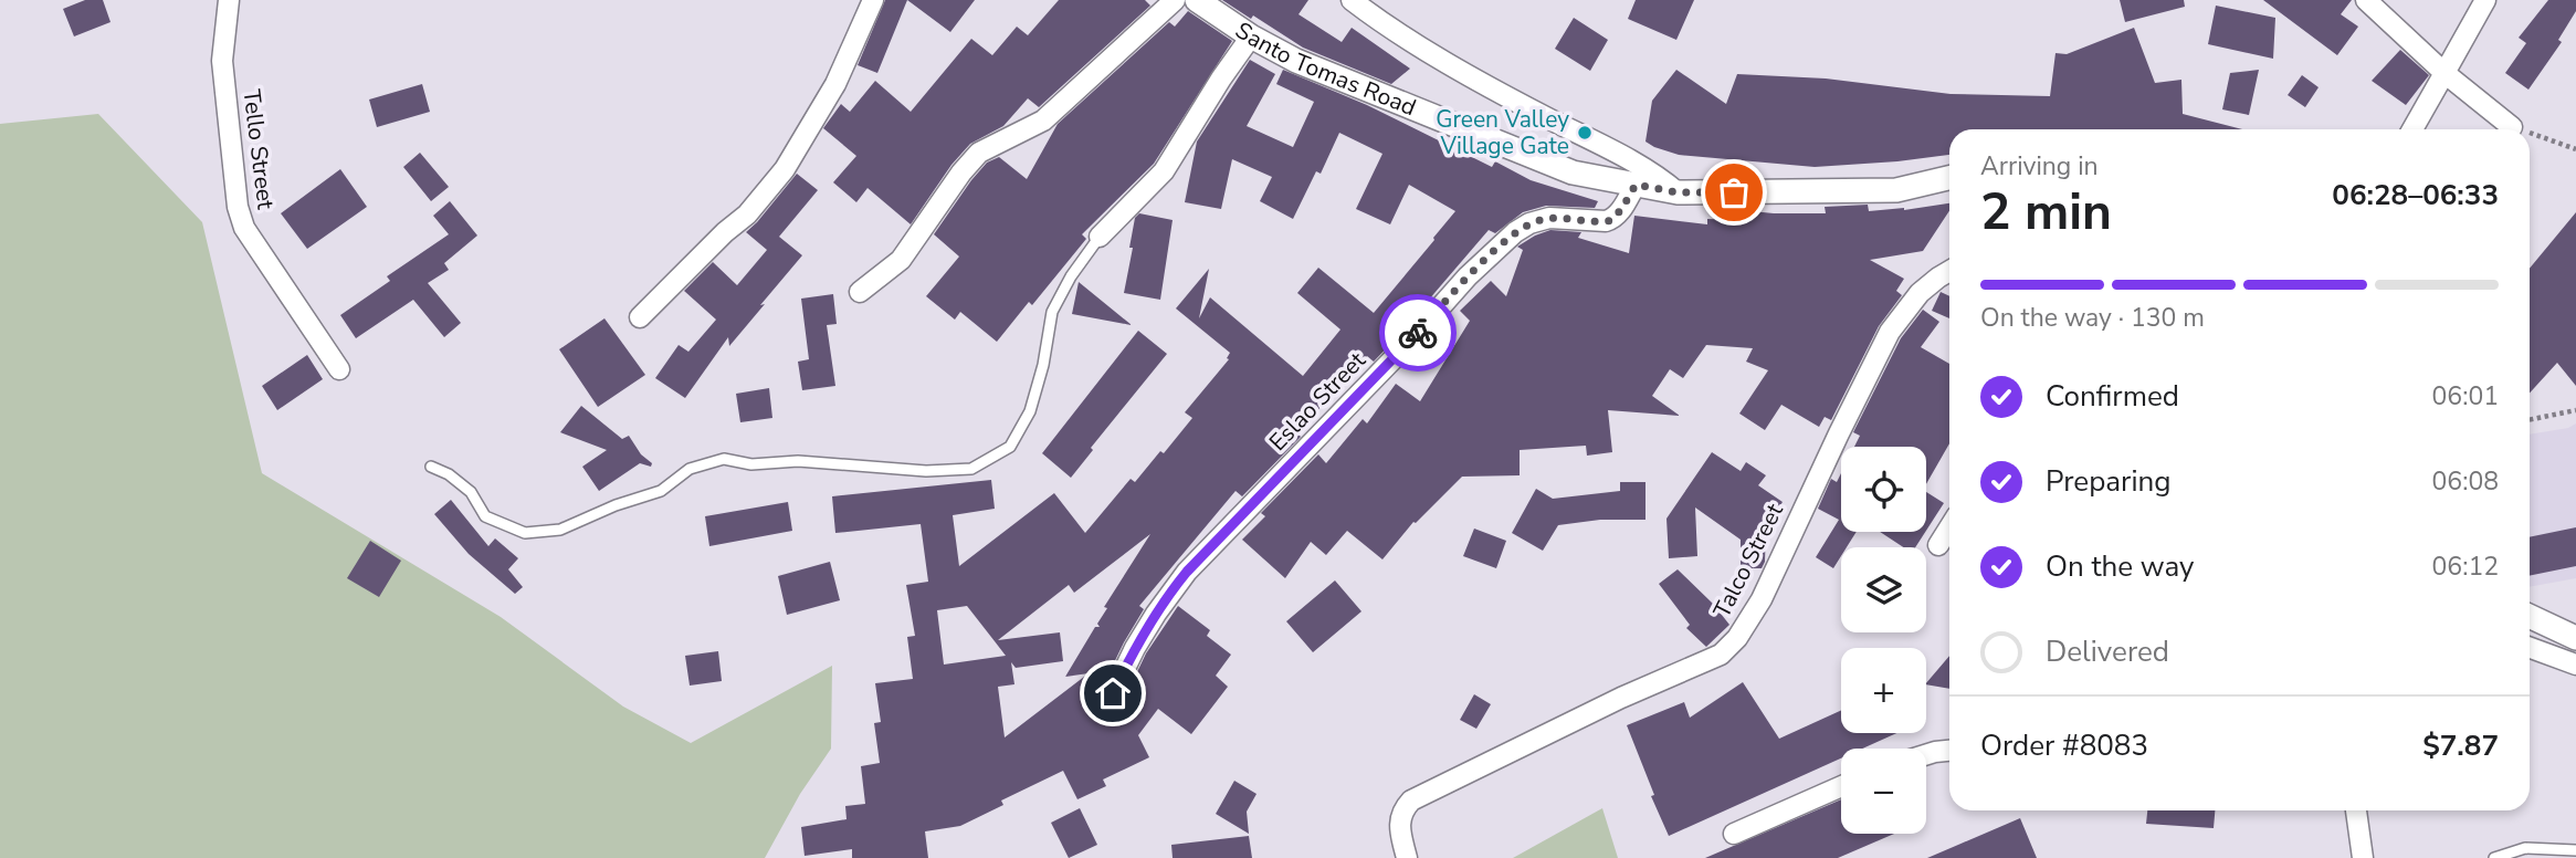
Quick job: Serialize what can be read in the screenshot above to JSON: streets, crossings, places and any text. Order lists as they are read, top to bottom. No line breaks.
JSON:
{"streets":{"street":["Santo Tomas Road","Tello Street","Eslao Street","Talco Street"]},"crossings":[["Santo Tomas Road","Eslao Street"]],"places":["Green Valley Village Gate"],"page":{"heading":["2 min","Arriving in","06:28–06:33"],"panel":["Order #8083","$7.87"],"bar":"On the way · 130 m","list":[["Confirmed","06:01"],["Preparing","06:08"],["On the way","06:12"],"Delivered"],"map_buttons":["+","−"]}}
